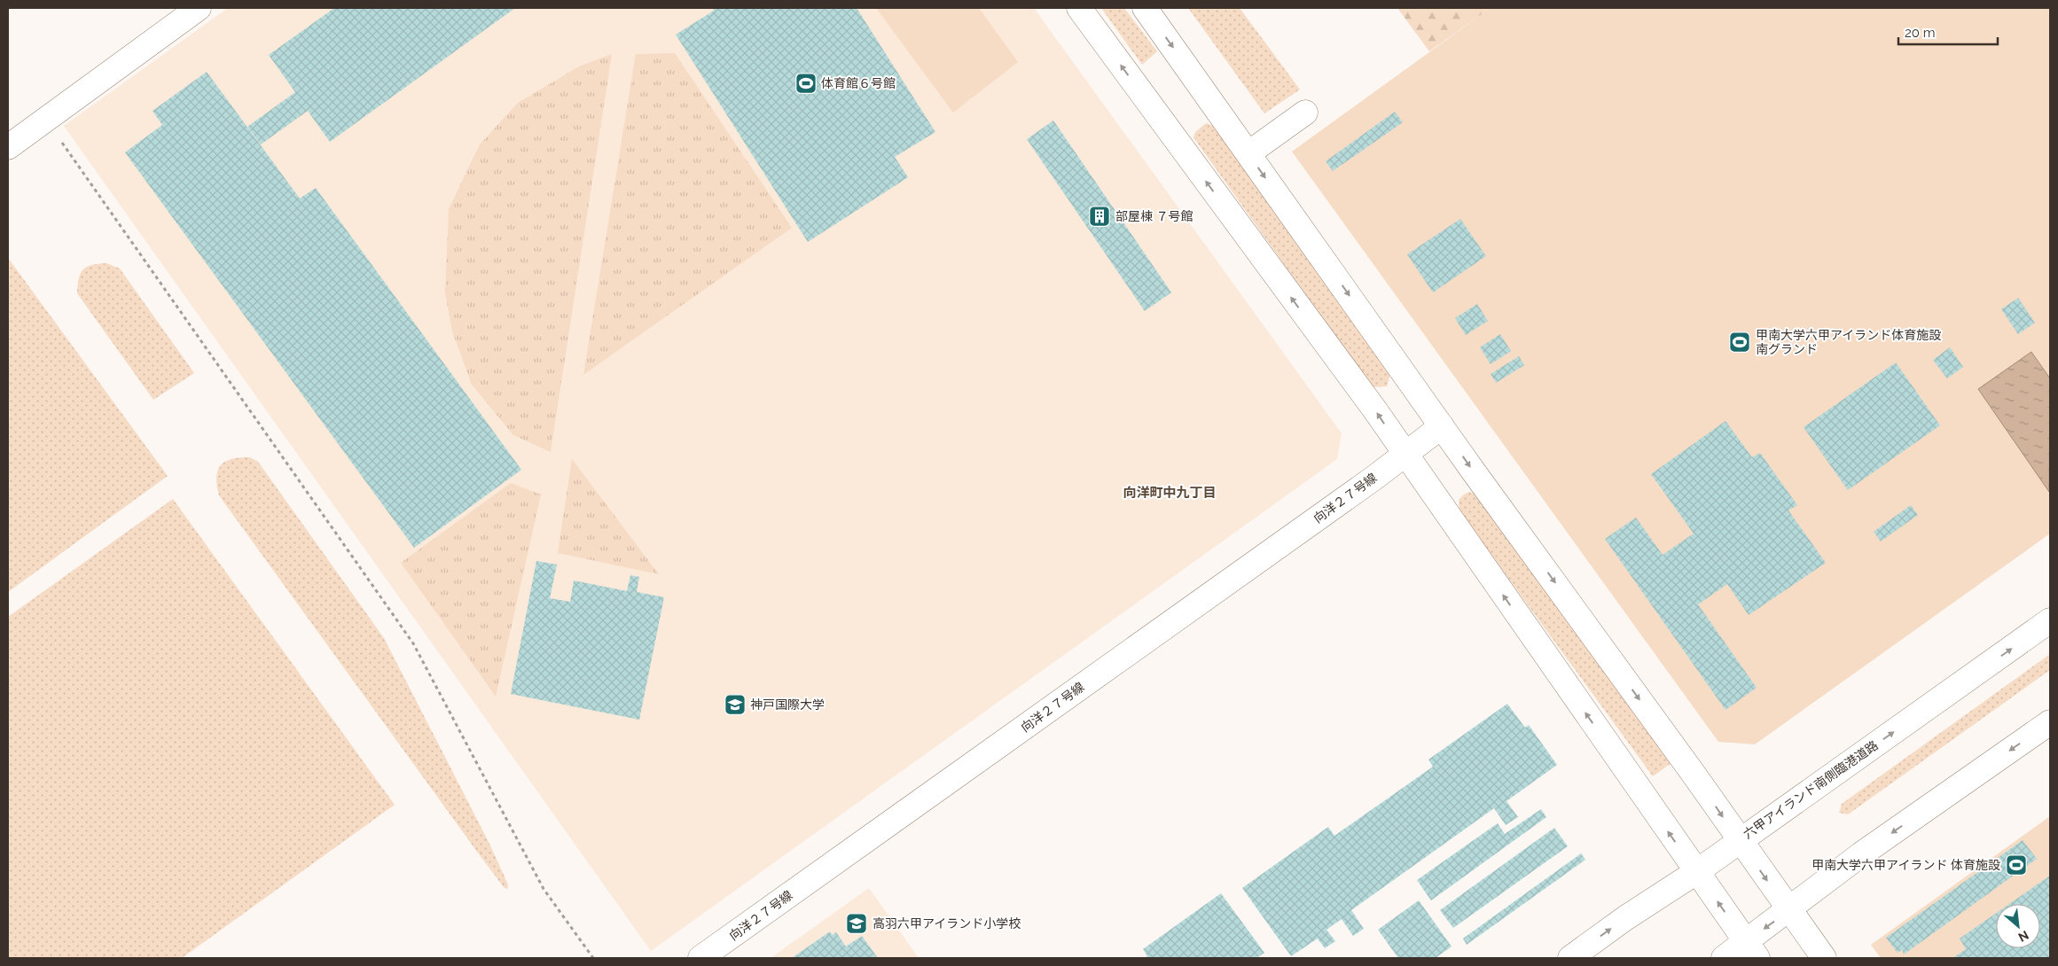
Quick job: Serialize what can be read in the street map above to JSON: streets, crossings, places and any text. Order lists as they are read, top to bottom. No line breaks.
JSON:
{"streets":{"street":["向洋２７号線","六甲アイランド南側臨港道路"]},"districts":["向洋町中九丁目"],"places":{"sports":["体育館６号館","甲南大学六甲アイランド体育施設 南グランド","甲南大学六甲アイランド 体育施設"],"building":["部屋棟 ７号館"],"school or university":["神戸国際大学","高羽六甲アイランド小学校"]},"scale_bar":"20 m","north":"bottom right"}
